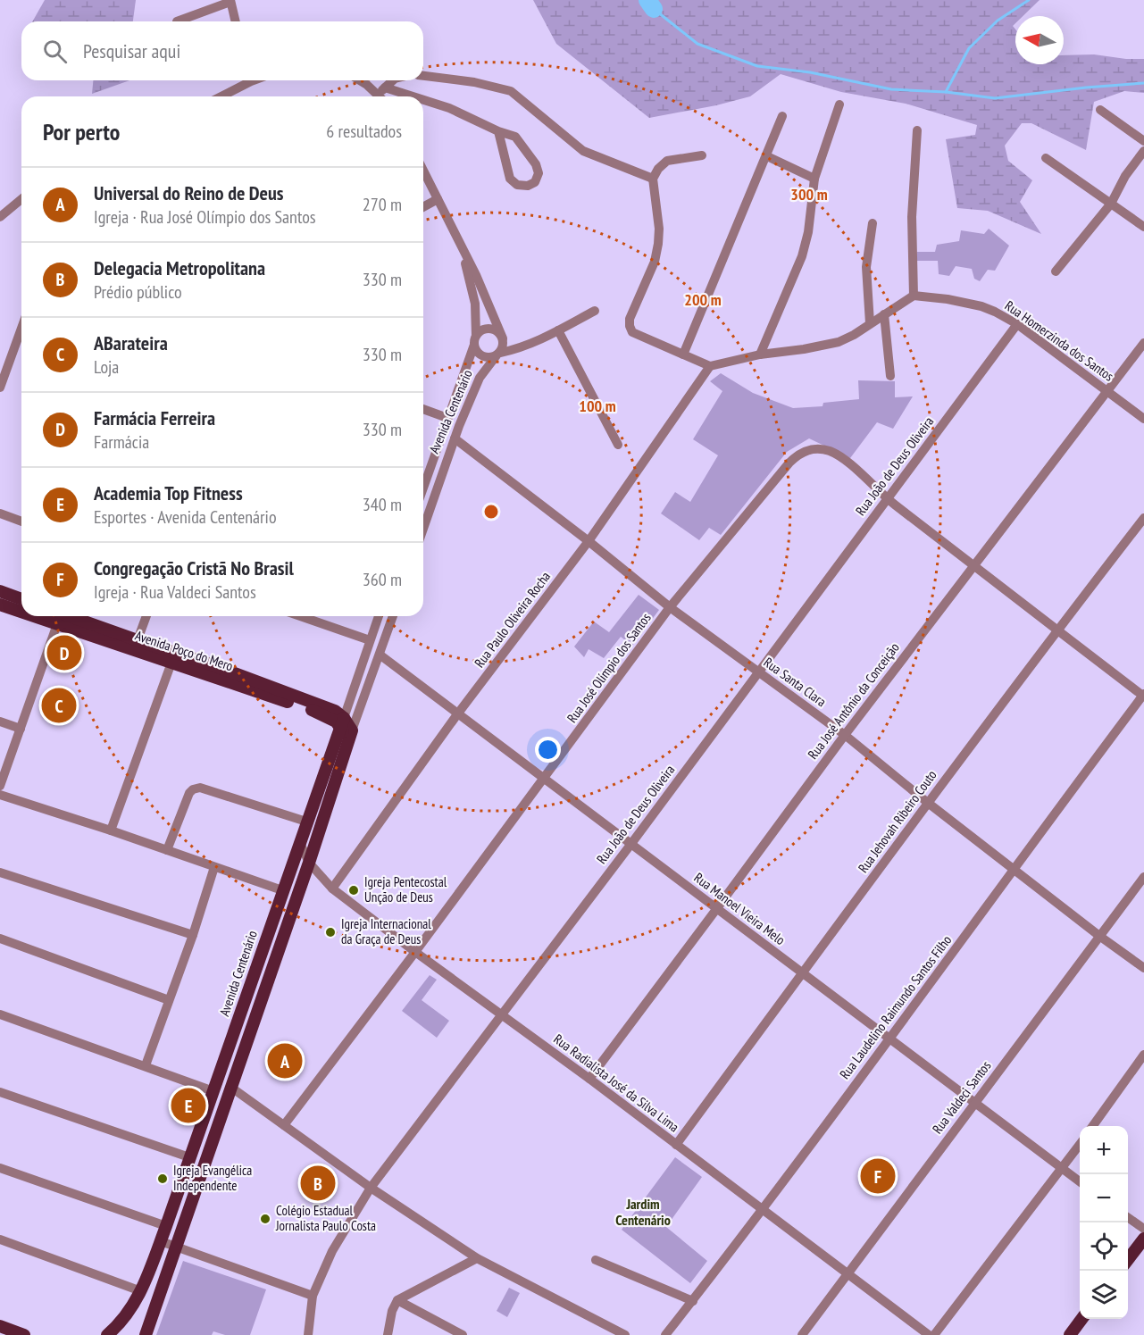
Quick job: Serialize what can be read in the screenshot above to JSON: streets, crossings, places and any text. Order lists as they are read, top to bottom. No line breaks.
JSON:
{"streets":{"main road":["Avenida Centenário","Avenida Poço do Mero"],"street":["Rua Homerzinda dos Santos","Rua João de Deus Oliveira","Rua Paulo Oliveira Rocha","Rua José Olímpio dos Santos","Rua Santa Clara","Rua José Antônio da Conceição","Rua Jehovah Ribeiro Couto","Rua Manoel Vieira Melo","Rua Laudelino Raimundo Santos Filho","Rua Radialista José da Silva Lima","Rua Valdeci Santos"]},"crossings":[["Rua Homerzinda dos Santos","Rua João de Deus Oliveira"],["Rua Homerzinda dos Santos","Rua José Antônio da Conceição"],["Avenida Centenário","Avenida Poço do Mero"],["Avenida Centenário","Rua Santa Clara"],["Avenida Centenário","Rua Manoel Vieira Melo"],["Avenida Centenário","Rua Radialista José da Silva Lima"],["Rua João de Deus Oliveira","Rua José Olímpio dos Santos"],["Rua João de Deus Oliveira","Rua Santa Clara"],["Rua João de Deus Oliveira","Rua Manoel Vieira Melo"],["Rua João de Deus Oliveira","Rua Radialista José da Silva Lima"],["Rua Paulo Oliveira Rocha","Rua Santa Clara"],["Rua Paulo Oliveira Rocha","Rua Manoel Vieira Melo"],["Rua Paulo Oliveira Rocha","Rua Radialista José da Silva Lima"],["Rua José Olímpio dos Santos","Rua Santa Clara"],["Rua José Olímpio dos Santos","Rua Manoel Vieira Melo"],["Rua José Olímpio dos Santos","Rua Radialista José da Silva Lima"],["Rua Santa Clara","Rua José Antônio da Conceição"],["Rua Santa Clara","Rua Jehovah Ribeiro Couto"],["Rua Santa Clara","Rua Laudelino Raimundo Santos Filho"],["Rua Santa Clara","Rua Valdeci Santos"],["Rua José Antônio da Conceição","Rua Manoel Vieira Melo"],["Rua José Antônio da Conceição","Rua Radialista José da Silva Lima"],["Rua Jehovah Ribeiro Couto","Rua Manoel Vieira Melo"],["Rua Jehovah Ribeiro Couto","Rua Radialista José da Silva Lima"],["Rua Manoel Vieira Melo","Rua Laudelino Raimundo Santos Filho"],["Rua Manoel Vieira Melo","Rua Valdeci Santos"],["Rua Laudelino Raimundo Santos Filho","Rua Radialista José da Silva Lima"],["Rua Radialista José da Silva Lima","Rua Valdeci Santos"]],"districts":["Jardim Centenário"],"places":["Igreja Pentecostal Unção de Deus","Igreja Internacional da Graça de Deus","Igreja Evangélica Independente","Colégio Estadual Jornalista Paulo Costa"],"north":"left","page":{"search":"Pesquisar aqui","heading":["Por perto","6 resultados"],"list":[{"mark":"A","name":"Universal do Reino de Deus","note":"Igreja · Rua José Olímpio dos Santos","value":"270 m"},{"mark":"B","name":"Delegacia Metropolitana","note":"Prédio público","value":"330 m"},{"mark":"C","name":"ABarateira","note":"Loja","value":"330 m"},{"mark":"D","name":"Farmácia Ferreira","note":"Farmácia","value":"330 m"},{"mark":"E","name":"Academia Top Fitness","note":"Esportes · Avenida Centenário","value":"340 m"},{"mark":"F","name":"Congregação Cristã No Brasil","note":"Igreja · Rua Valdeci Santos","value":"360 m"}],"pins":["D","C","A","E","F","B"],"map_buttons":["+","−"]},"rings":["300 m","200 m","100 m"]}
